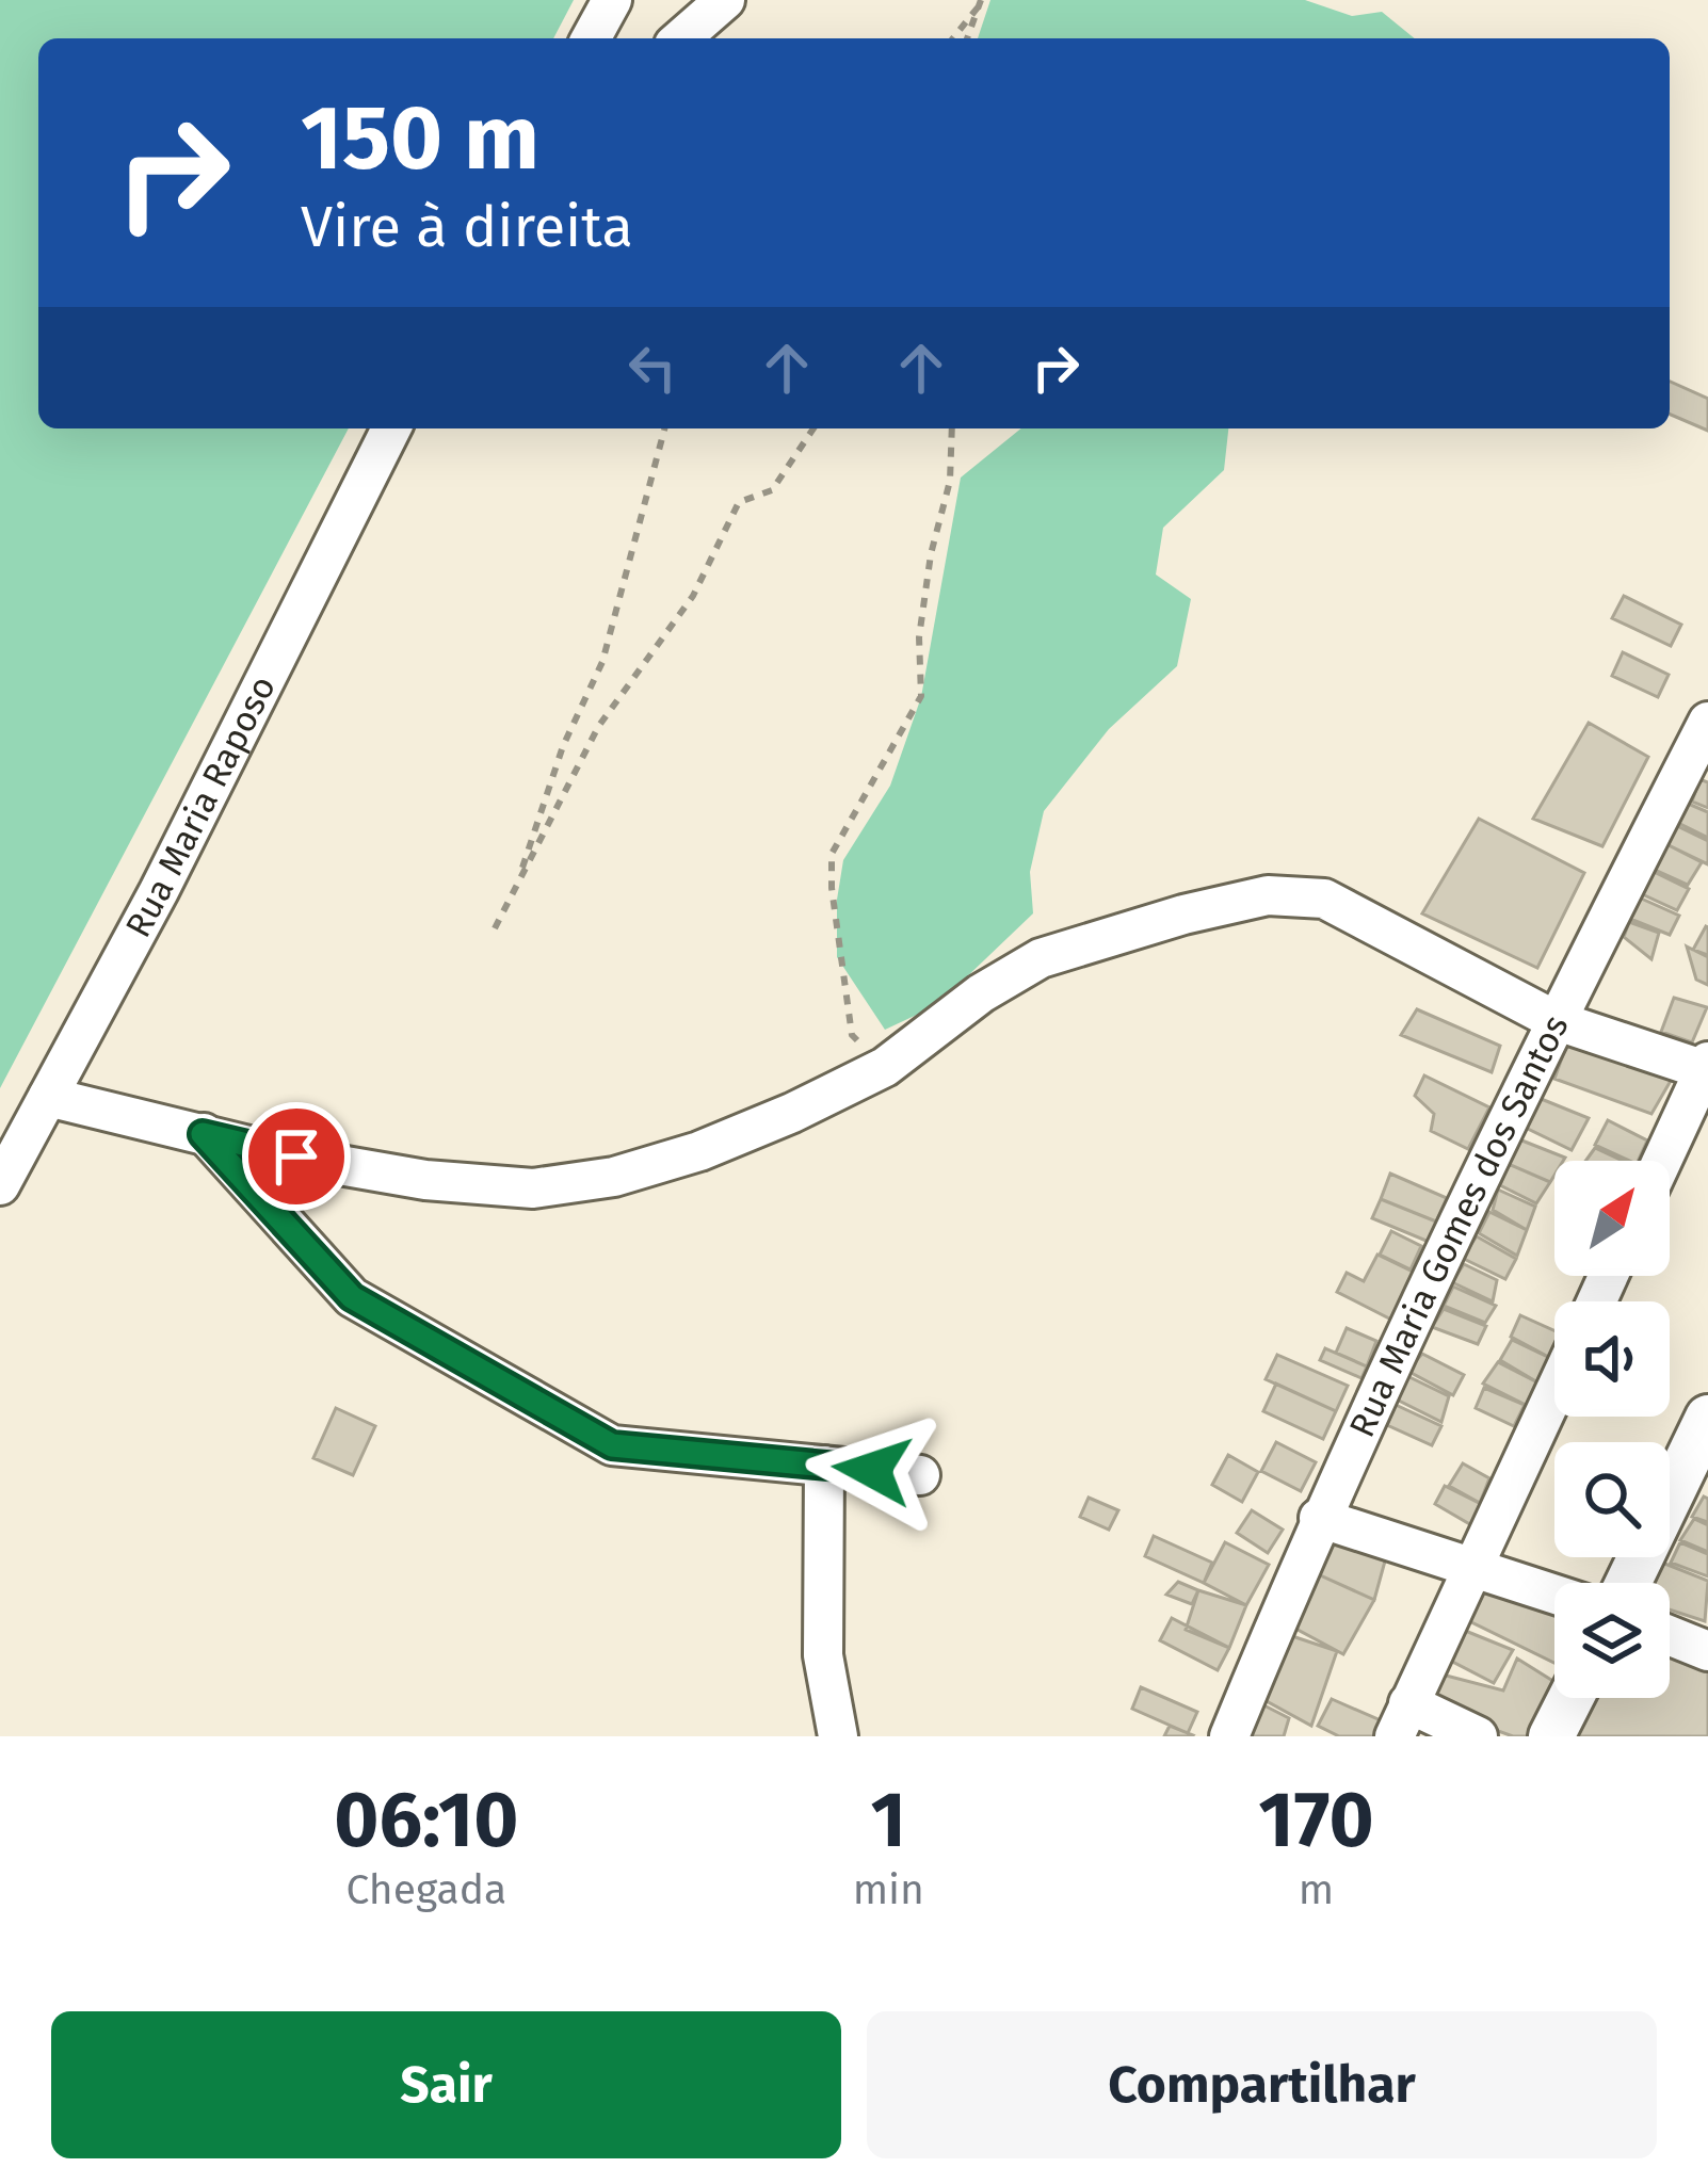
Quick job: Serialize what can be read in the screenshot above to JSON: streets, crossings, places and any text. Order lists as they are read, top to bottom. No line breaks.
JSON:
{"streets":{"street":["Rua Maria Raposo","Rua Maria Gomes dos Santos"]},"north":"top right","page":{"turn":["150 m","Vire à direita"],"eta":["06:10","Chegada","1","min","170","m"],"buttons":["Sair","Compartilhar"]}}
